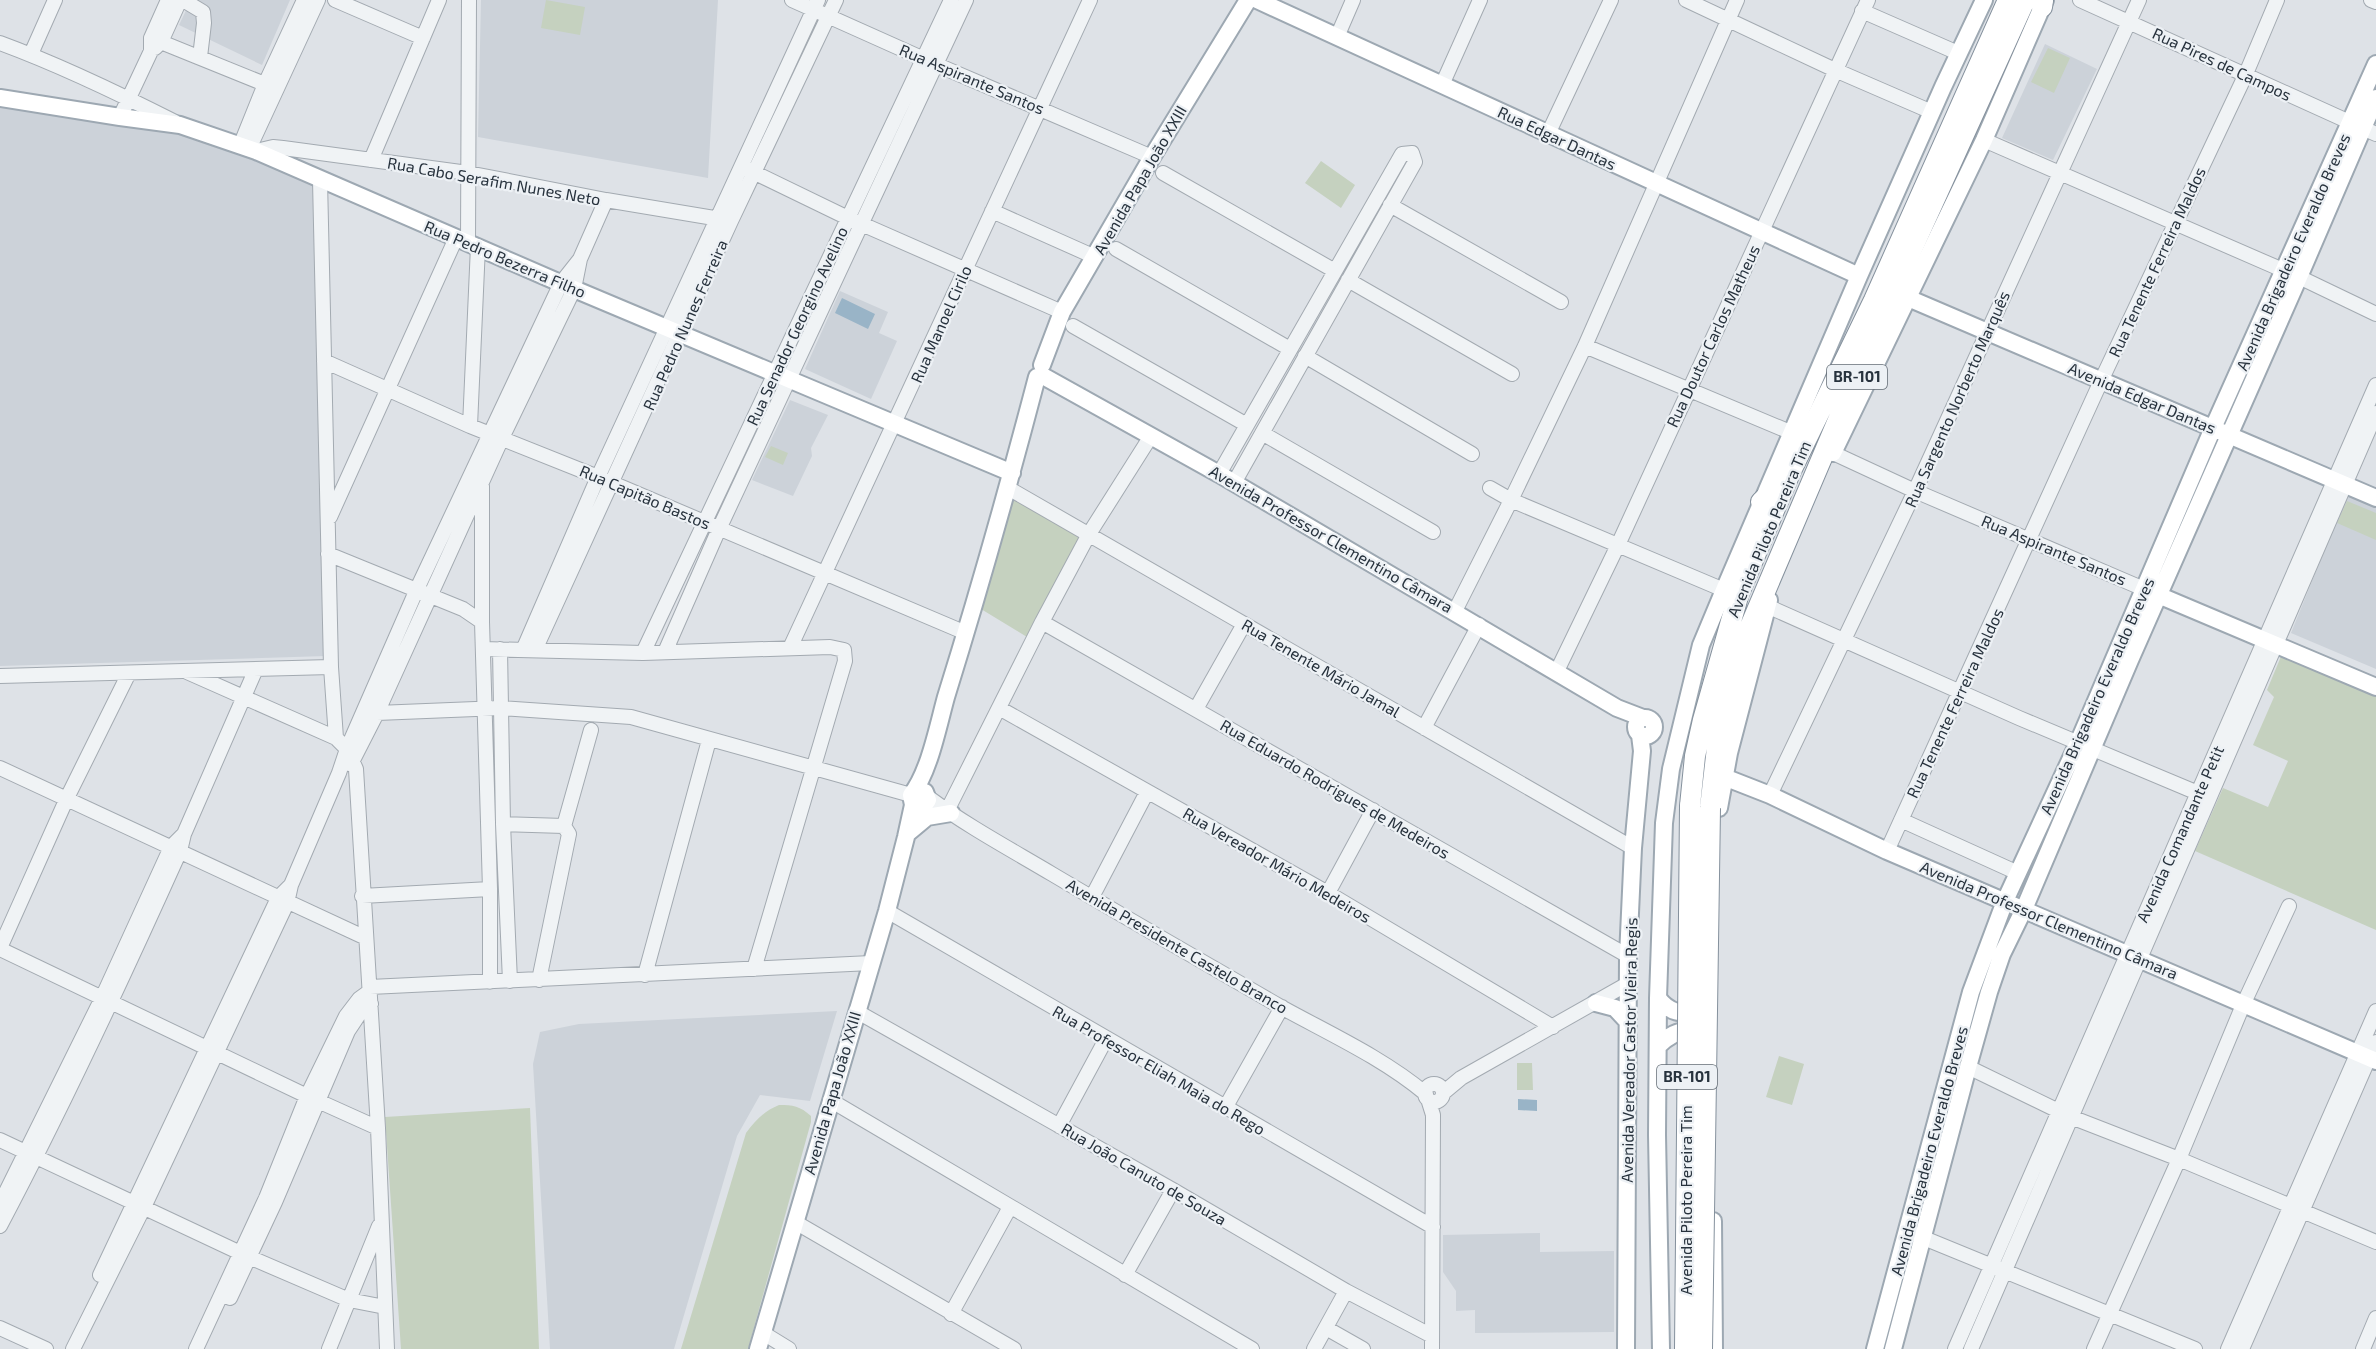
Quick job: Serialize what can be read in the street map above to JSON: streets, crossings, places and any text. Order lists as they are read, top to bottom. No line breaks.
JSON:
{"streets":{"highway":["BR-101","Avenida Piloto Pereira Tim"],"main road":["Rua Aspirante Santos","Rua Edgar Dantas","Avenida Papa João XXIII","Avenida Brigadeiro Everaldo Breves","Rua Pedro Bezerra Filho","Avenida Edgar Dantas","Avenida Professor Clementino Câmara","Avenida Vereador Castor Vieira Regis"],"street":["Rua Pires de Campos","Rua Cabo Serafim Nunes Neto","Rua Tenente Ferreira Maldos","Rua Manoel Cirilo","Rua Pedro Nunes Ferreira","Rua Senador Georgino Avelino","Rua Doutor Carlos Matheus","Rua Sargento Norberto Marquês","Rua Capitão Bastos","Rua Tenente Mário Jamal","Rua Eduardo Rodrigues de Medeiros","Avenida Comandante Petit","Rua Vereador Mário Medeiros","Avenida Presidente Castelo Branco","Rua Professor Eliah Maia do Rego","Rua João Canuto de Souza"]},"crossings":[["Rua Pires de Campos","Avenida Brigadeiro Everaldo Breves"],["Rua Pires de Campos","Rua Tenente Ferreira Maldos"],["Rua Pires de Campos","Rua Sargento Norberto Marquês"],["Rua Aspirante Santos","Avenida Papa João XXIII"],["Rua Aspirante Santos","Avenida Brigadeiro Everaldo Breves"],["Rua Aspirante Santos","Rua Tenente Ferreira Maldos"],["Rua Aspirante Santos","Rua Manoel Cirilo"],["Rua Aspirante Santos","Rua Pedro Nunes Ferreira"],["Rua Aspirante Santos","Rua Senador Georgino Avelino"],["Rua Aspirante Santos","Rua Sargento Norberto Marquês"],["Rua Aspirante Santos","Avenida Comandante Petit"],["Rua Edgar Dantas","Rua Doutor Carlos Matheus"],["Avenida Papa João XXIII","Rua Pedro Bezerra Filho"],["Avenida Papa João XXIII","Rua Capitão Bastos"],["Avenida Papa João XXIII","Avenida Professor Clementino Câmara"],["Avenida Papa João XXIII","Rua Tenente Mário Jamal"],["Avenida Papa João XXIII","Avenida Presidente Castelo Branco"],["Avenida Papa João XXIII","Rua Professor Eliah Maia do Rego"],["Avenida Papa João XXIII","Rua João Canuto de Souza"],["Rua Cabo Serafim Nunes Neto","Rua Pedro Bezerra Filho"],["Rua Cabo Serafim Nunes Neto","Rua Pedro Nunes Ferreira"],["Avenida Brigadeiro Everaldo Breves","Avenida Edgar Dantas"],["Avenida Brigadeiro Everaldo Breves","Avenida Professor Clementino Câmara"],["Rua Pedro Bezerra Filho","Rua Manoel Cirilo"],["Rua Pedro Bezerra Filho","Rua Pedro Nunes Ferreira"],["Rua Pedro Bezerra Filho","Rua Senador Georgino Avelino"],["Rua Pedro Bezerra Filho","Rua Tenente Mário Jamal"],["Rua Tenente Ferreira Maldos","Avenida Edgar Dantas"],["Rua Tenente Ferreira Maldos","Avenida Professor Clementino Câmara"],["Rua Manoel Cirilo","Rua Capitão Bastos"],["Rua Pedro Nunes Ferreira","Rua Capitão Bastos"],["Rua Senador Georgino Avelino","Rua Capitão Bastos"],["Rua Doutor Carlos Matheus","Avenida Professor Clementino Câmara"],["Avenida Edgar Dantas","Rua Sargento Norberto Marquês"],["Avenida Edgar Dantas","Avenida Comandante Petit"],["Rua Sargento Norberto Marquês","Avenida Professor Clementino Câmara"],["Avenida Professor Clementino Câmara","Avenida Comandante Petit"],["Avenida Professor Clementino Câmara","Avenida Vereador Castor Vieira Regis"],["Rua Tenente Mário Jamal","Avenida Vereador Castor Vieira Regis"],["Rua Eduardo Rodrigues de Medeiros","Avenida Vereador Castor Vieira Regis"]]}
